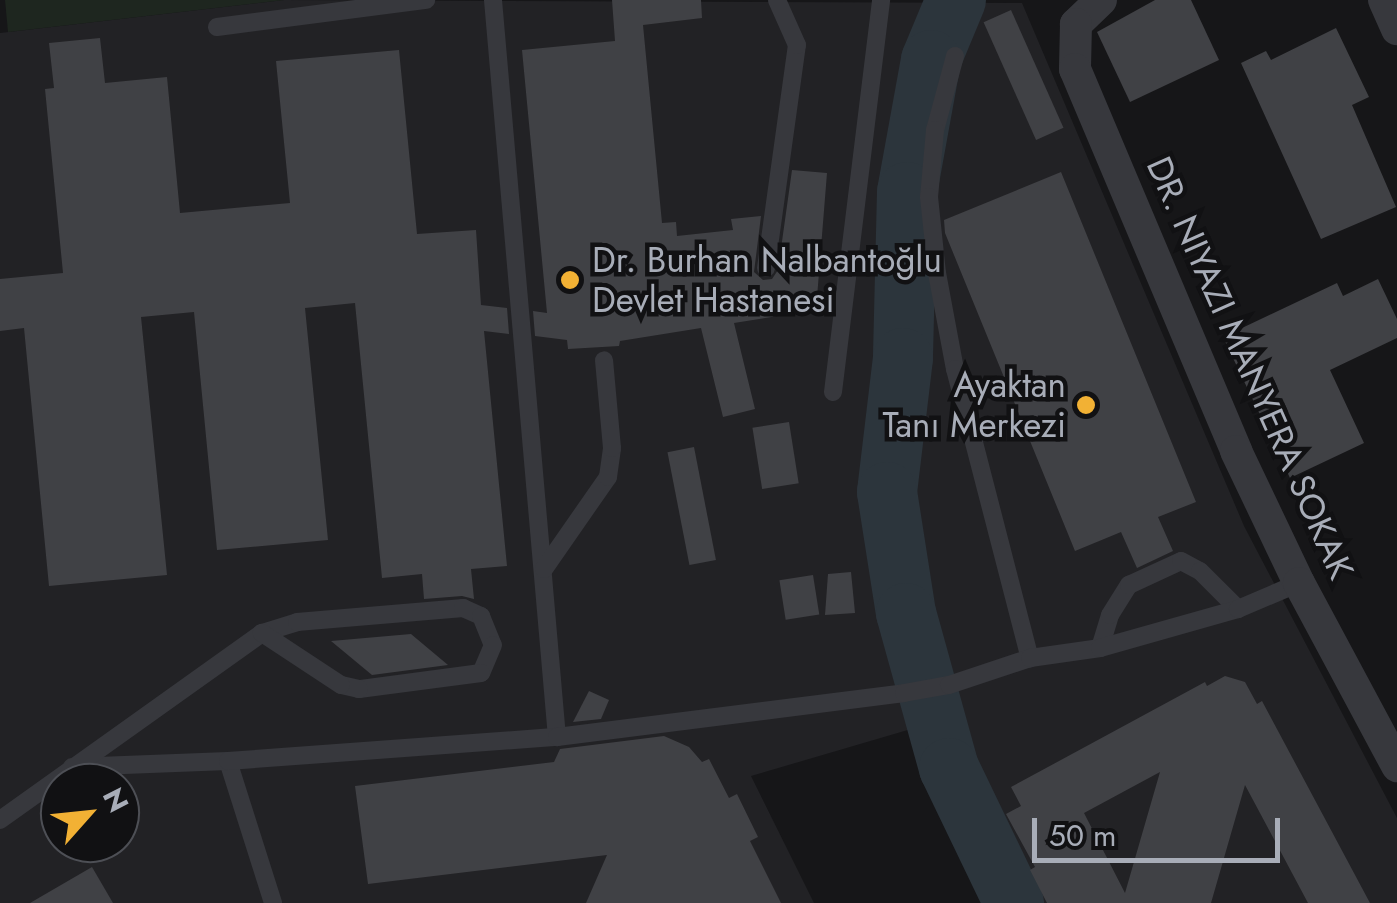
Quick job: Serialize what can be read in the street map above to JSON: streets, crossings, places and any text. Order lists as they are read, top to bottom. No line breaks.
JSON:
{"streets":{"street":["DR. NIYAZI MANYERA SOKAK"]},"places":["Dr. Burhan Nalbantoğlu Devlet Hastanesi","Ayaktan Tanı Merkezi"],"scale_bar":"50 m","north":"top right"}
